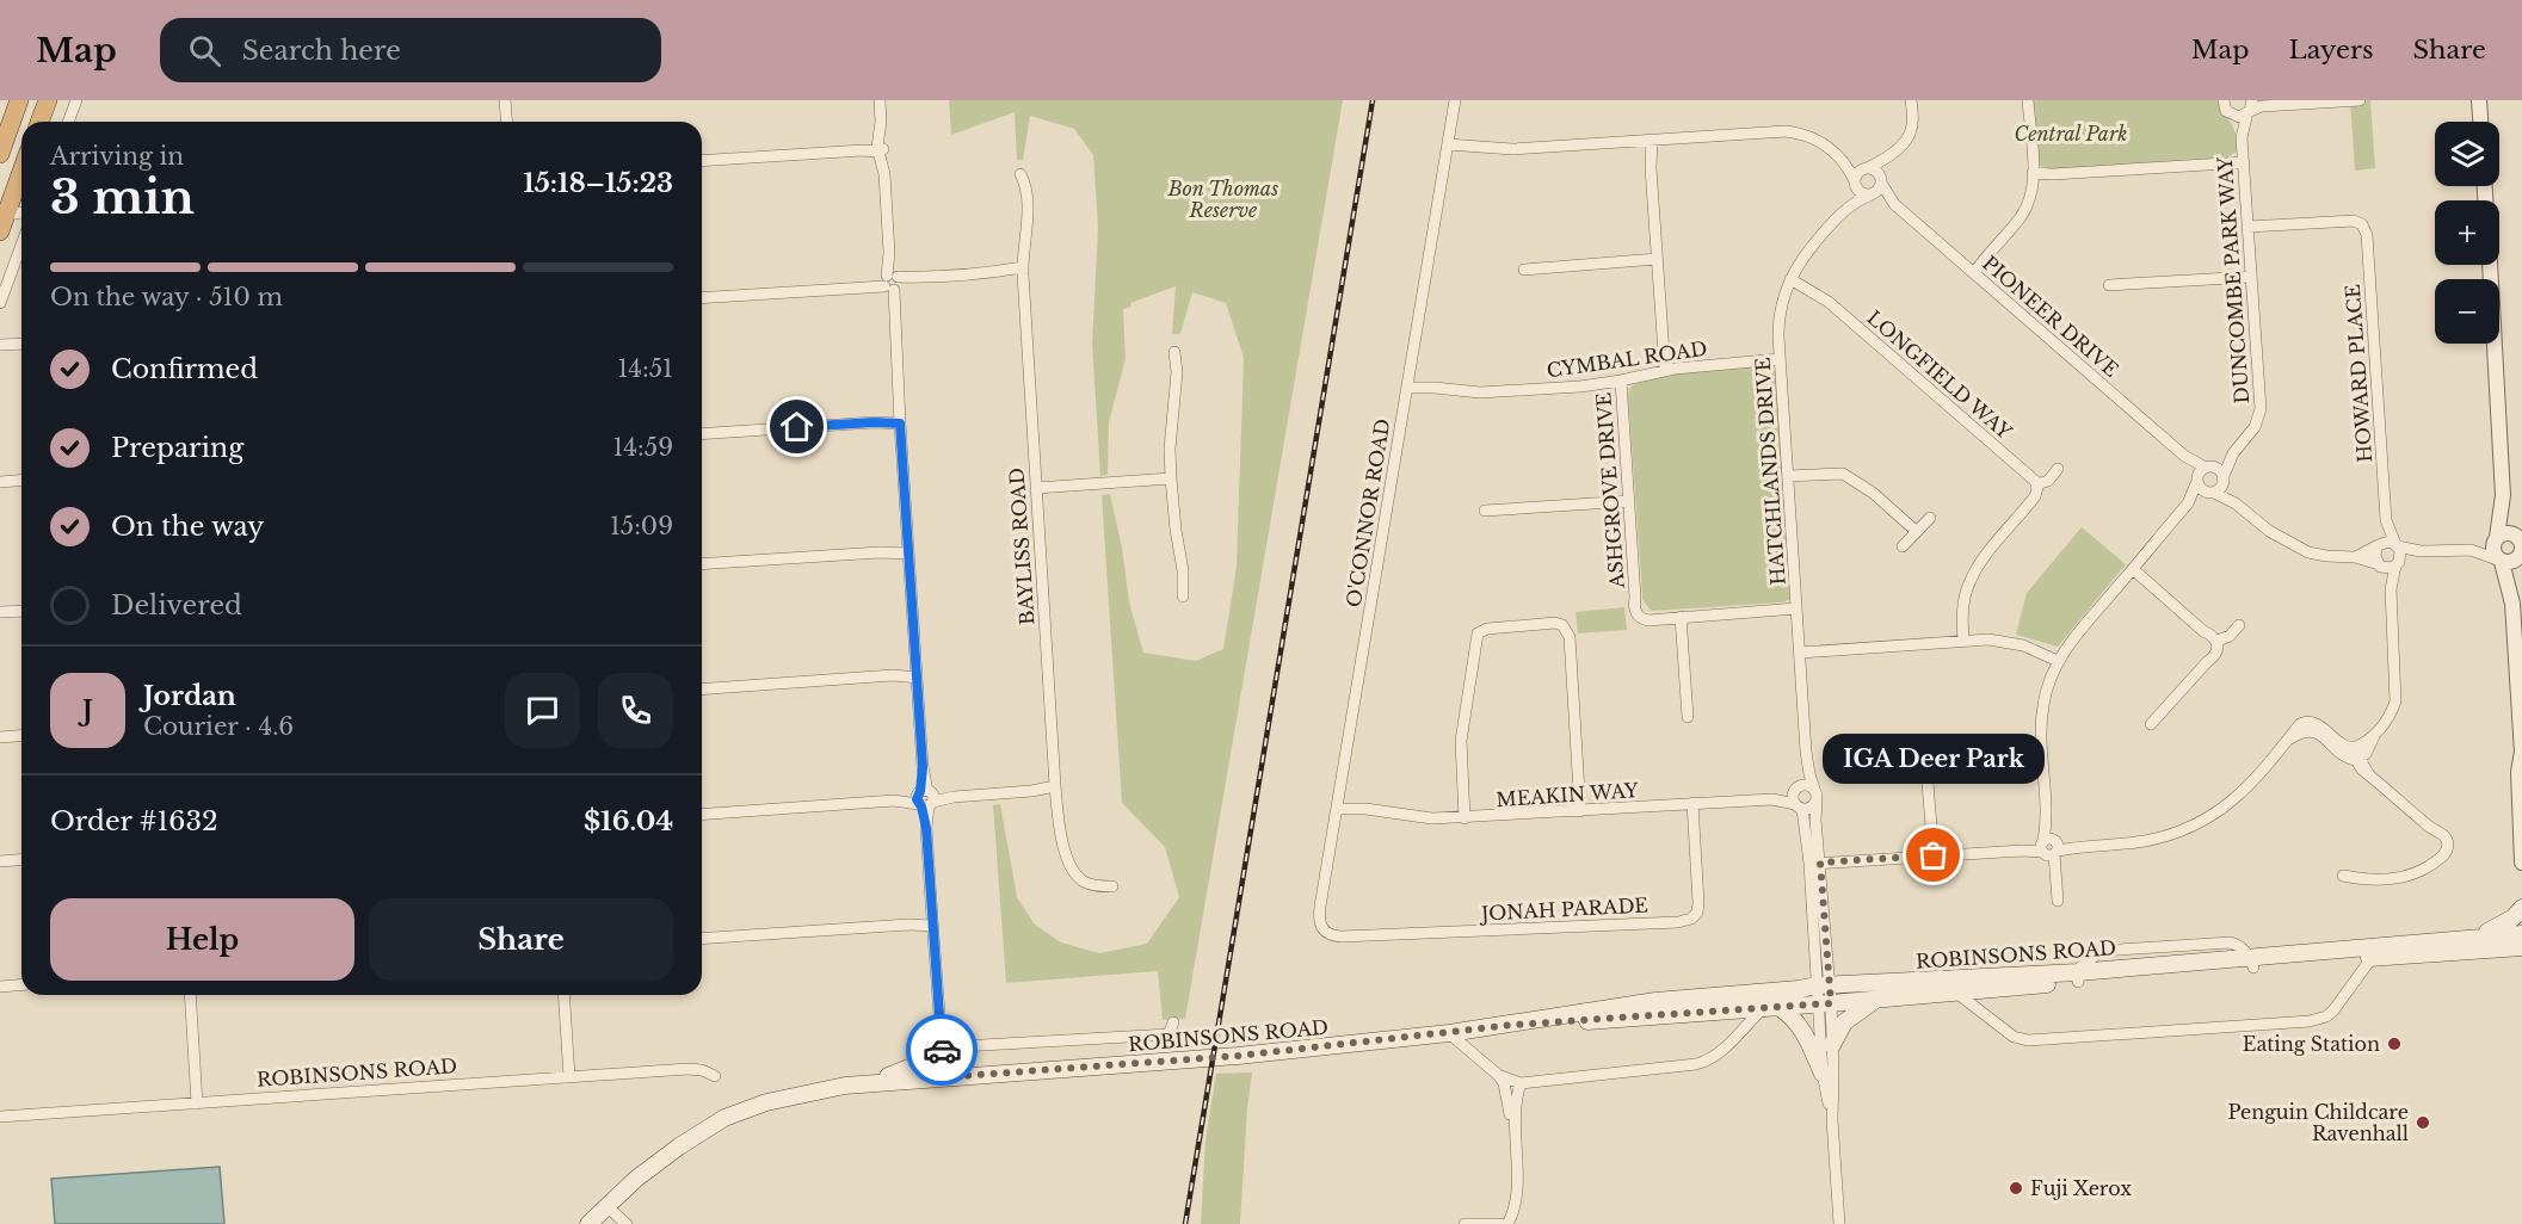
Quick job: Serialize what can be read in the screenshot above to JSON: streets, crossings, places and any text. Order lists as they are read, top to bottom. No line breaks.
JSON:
{"streets":{"main road":["ROBINSONS ROAD"],"street":["DUNCOMBE PARK WAY","PIONEER DRIVE","CYMBAL ROAD","HOWARD PLACE","LONGFIELD WAY","HATCHLANDS DRIVE","ASHGROVE DRIVE","O'CONNOR ROAD","BAYLISS ROAD","MEAKIN WAY","JONAH PARADE"]},"crossings":[["DUNCOMBE PARK WAY","PIONEER DRIVE"],["DUNCOMBE PARK WAY","HOWARD PLACE"],["PIONEER DRIVE","HATCHLANDS DRIVE"],["CYMBAL ROAD","HATCHLANDS DRIVE"],["CYMBAL ROAD","ASHGROVE DRIVE"],["CYMBAL ROAD","O'CONNOR ROAD"],["LONGFIELD WAY","HATCHLANDS DRIVE"],["HATCHLANDS DRIVE","ASHGROVE DRIVE"],["HATCHLANDS DRIVE","MEAKIN WAY"],["O'CONNOR ROAD","MEAKIN WAY"],["O'CONNOR ROAD","JONAH PARADE"],["MEAKIN WAY","JONAH PARADE"]],"parks":["Central Park","Bon Thomas Reserve"],"places":["IGA Deer Park","Eating Station","Penguin Childcare Ravenhall","Fuji Xerox"],"page":{"header":"Map","search":"Search here","nav":["Map","Layers","Share"],"map_buttons":["+","−"],"heading":["3 min","Arriving in","15:18–15:23"],"panel":["Jordan","Courier · 4.6","Order #1632","$16.04"],"bar":"On the way · 510 m","list":[["Confirmed","14:51"],["Preparing","14:59"],["On the way","15:09"],"Delivered"],"round":"J","bubble":"IGA Deer Park","buttons":["Help","Share"]}}
